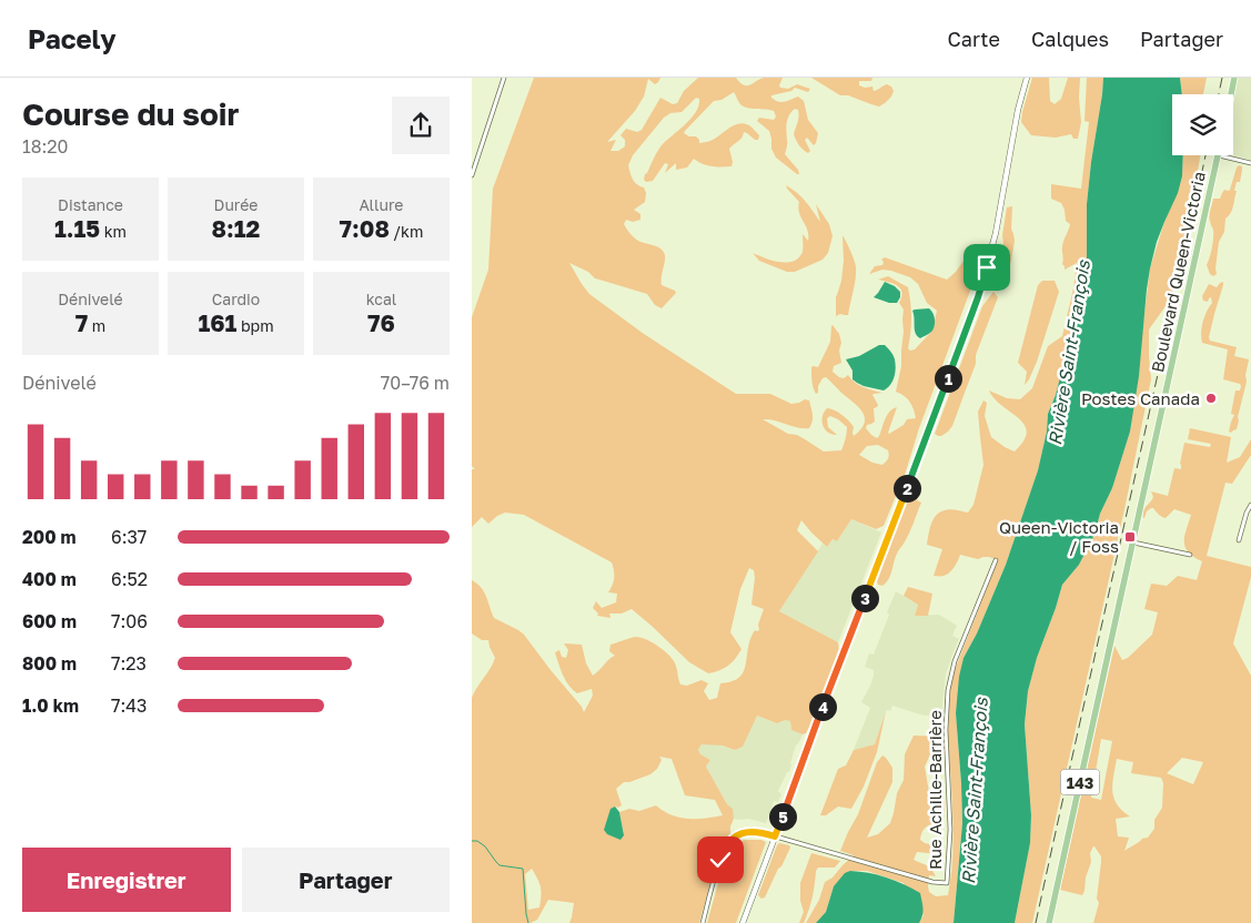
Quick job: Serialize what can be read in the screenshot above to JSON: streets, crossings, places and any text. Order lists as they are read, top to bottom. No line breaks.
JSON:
{"streets":{"main road":["Boulevard Queen-Victoria","143"],"street":["Rue Achille-Barrière"]},"water":["Rivière Saint-François"],"places":{"other":["Postes Canada"],"transit":["Queen-Victoria / Foss"]},"page":{"header":"Pacely","nav":["Carte","Calques","Partager"],"heading":["Course du soir","18:20"],"stats":[["Distance","1.15 km"],["Durée","8:12"],["Allure","7:08 /km"],["Dénivelé","7 m"],["Cardio","161 bpm"],["kcal","76"]],"chart":["Dénivelé","70–76 m"],"pins":["1","2","3","4","5"],"list":[{"name":"200 m","note":"6:37"},{"name":"400 m","note":"6:52"},{"name":"600 m","note":"7:06"},{"name":"800 m","note":"7:23"},{"name":"1.0 km","note":"7:43"}],"buttons":["Enregistrer","Partager"]}}
